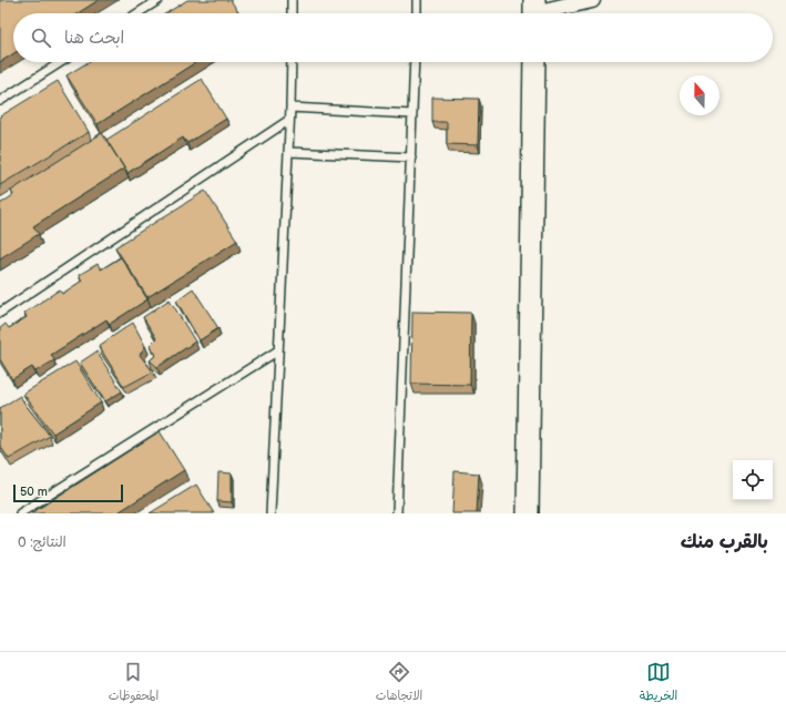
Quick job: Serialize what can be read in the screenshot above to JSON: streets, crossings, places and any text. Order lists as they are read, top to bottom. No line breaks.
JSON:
{"scale_bar":"50 m","north":"top","page":{"search":"ابحث هنا","scale":"50 m","heading":["بالقرب منك","النتائج: 0"],"nav":["الخريطة","الاتجاهات","المحفوظات"]}}
